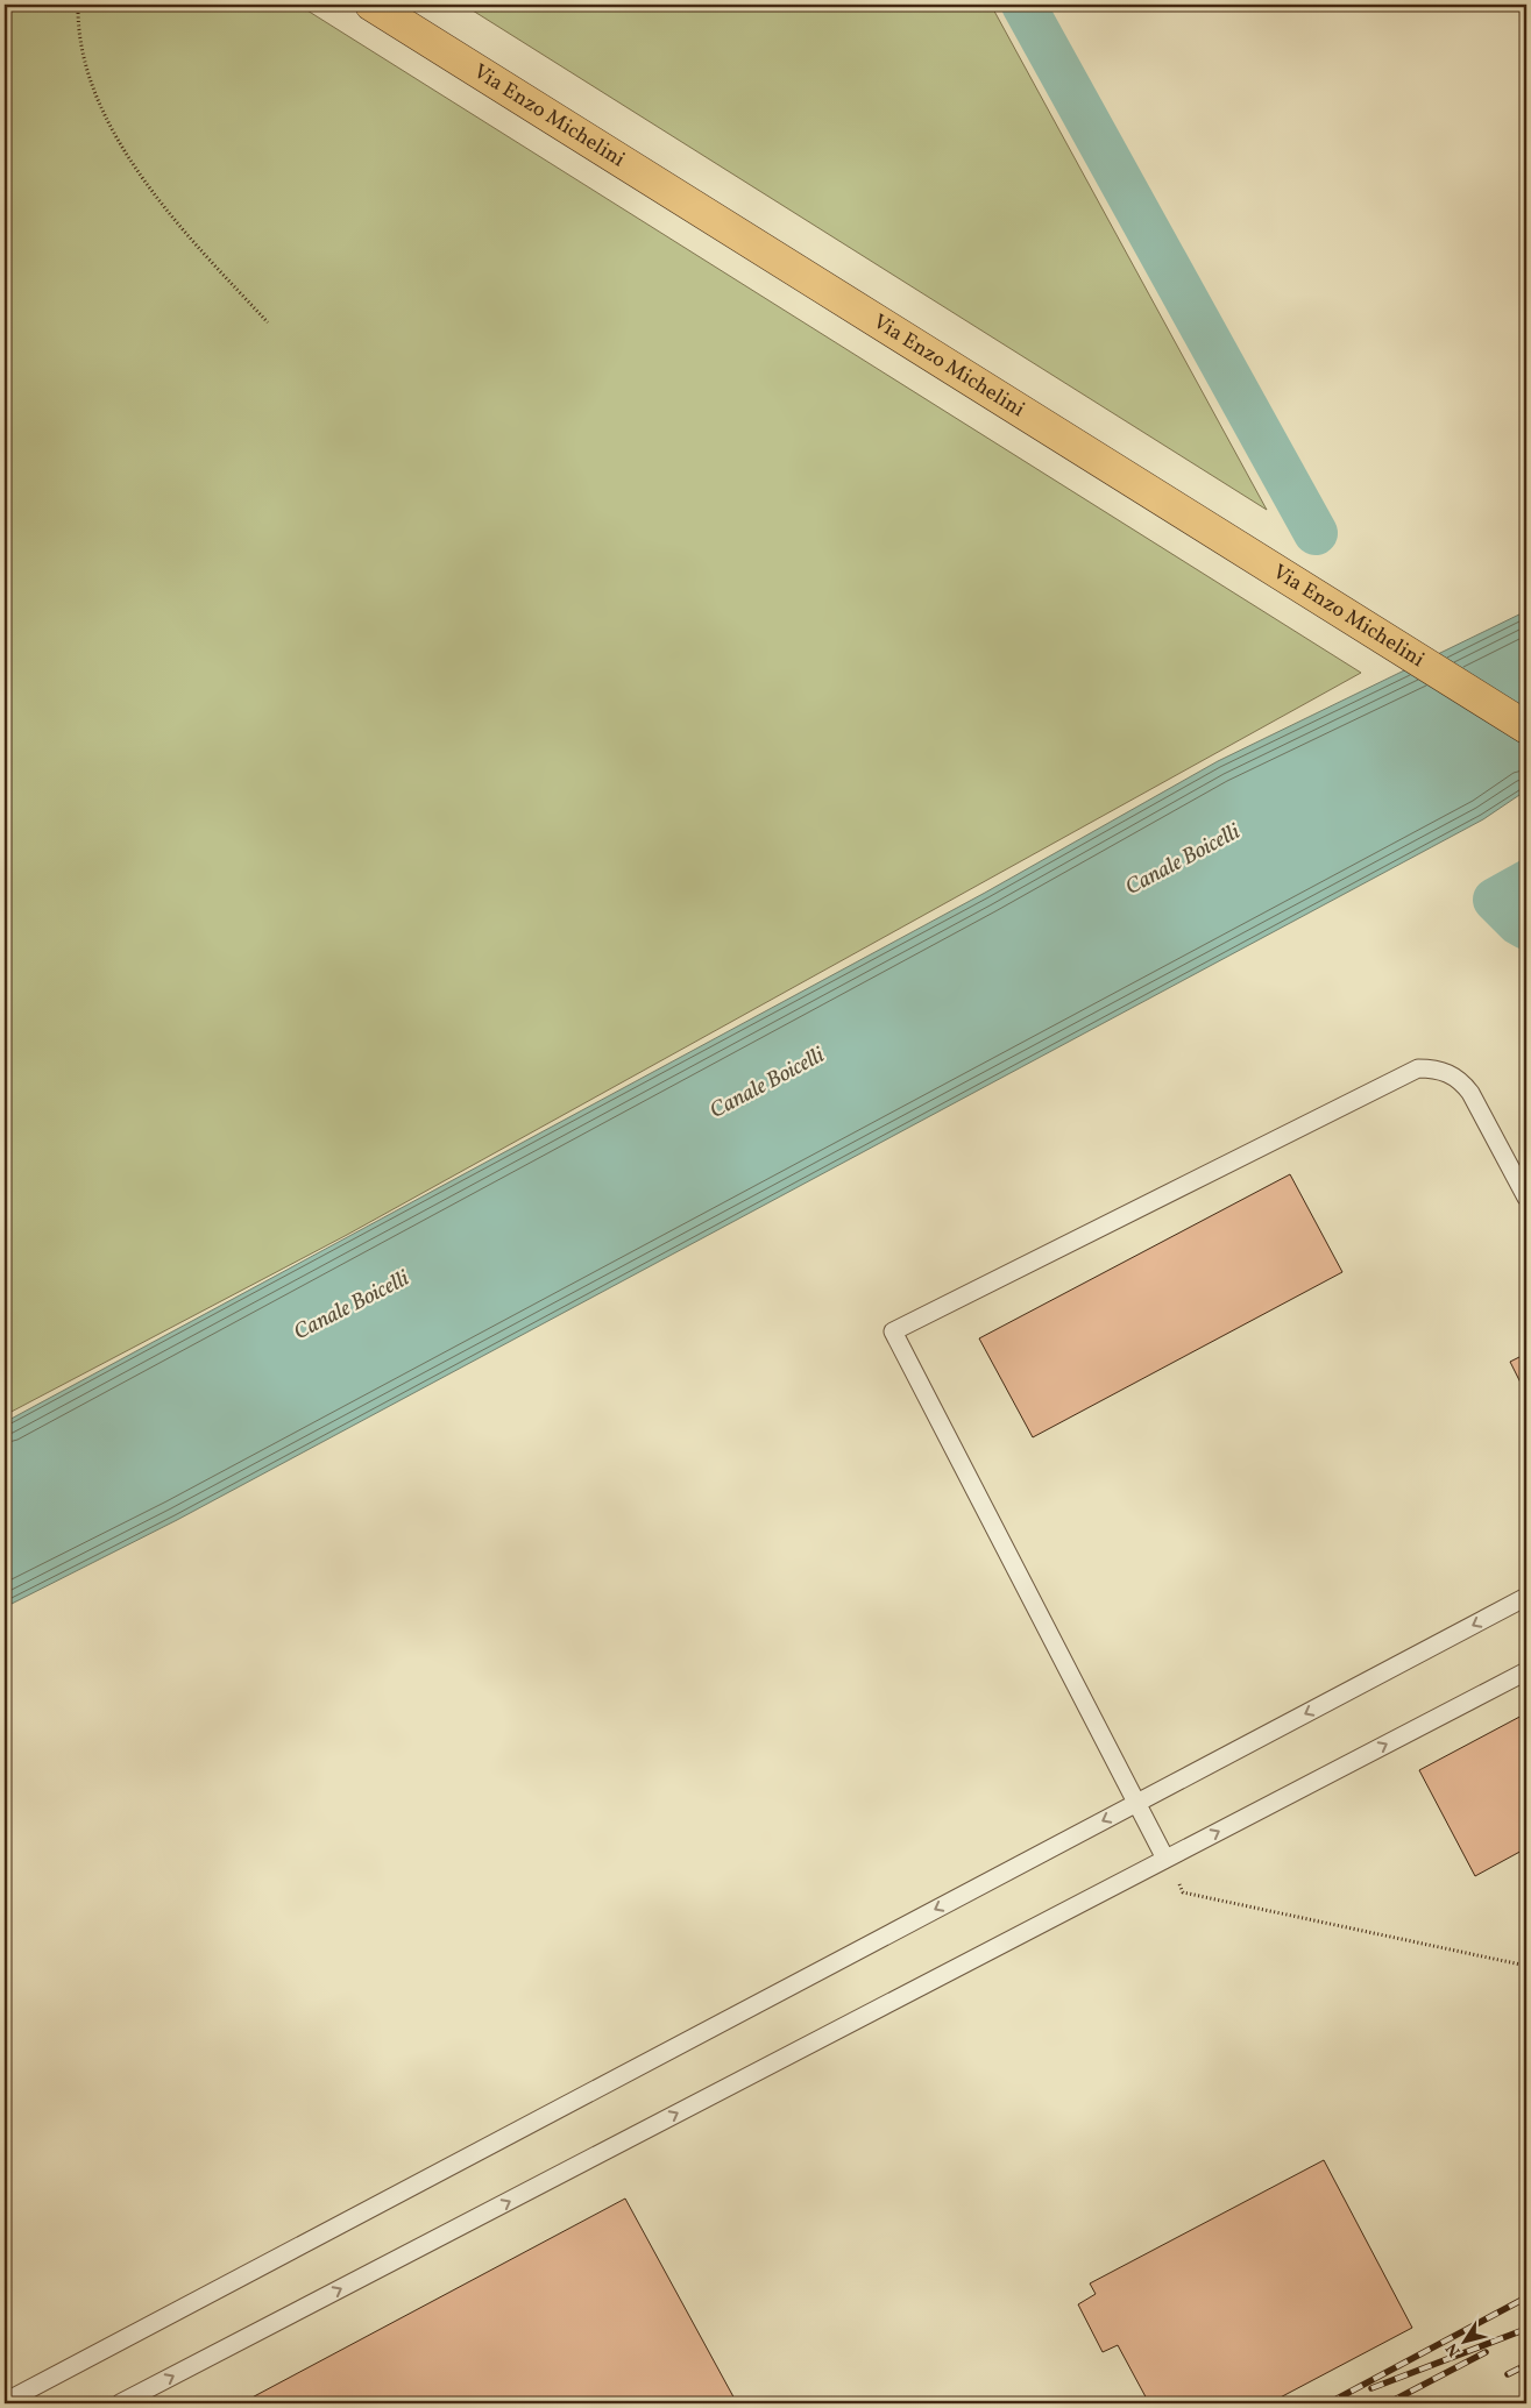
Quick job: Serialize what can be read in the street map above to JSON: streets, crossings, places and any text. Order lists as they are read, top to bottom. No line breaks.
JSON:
{"streets":{"main road":["Via Enzo Michelini"]},"water":["Canale Boicelli"],"north":"bottom left"}
